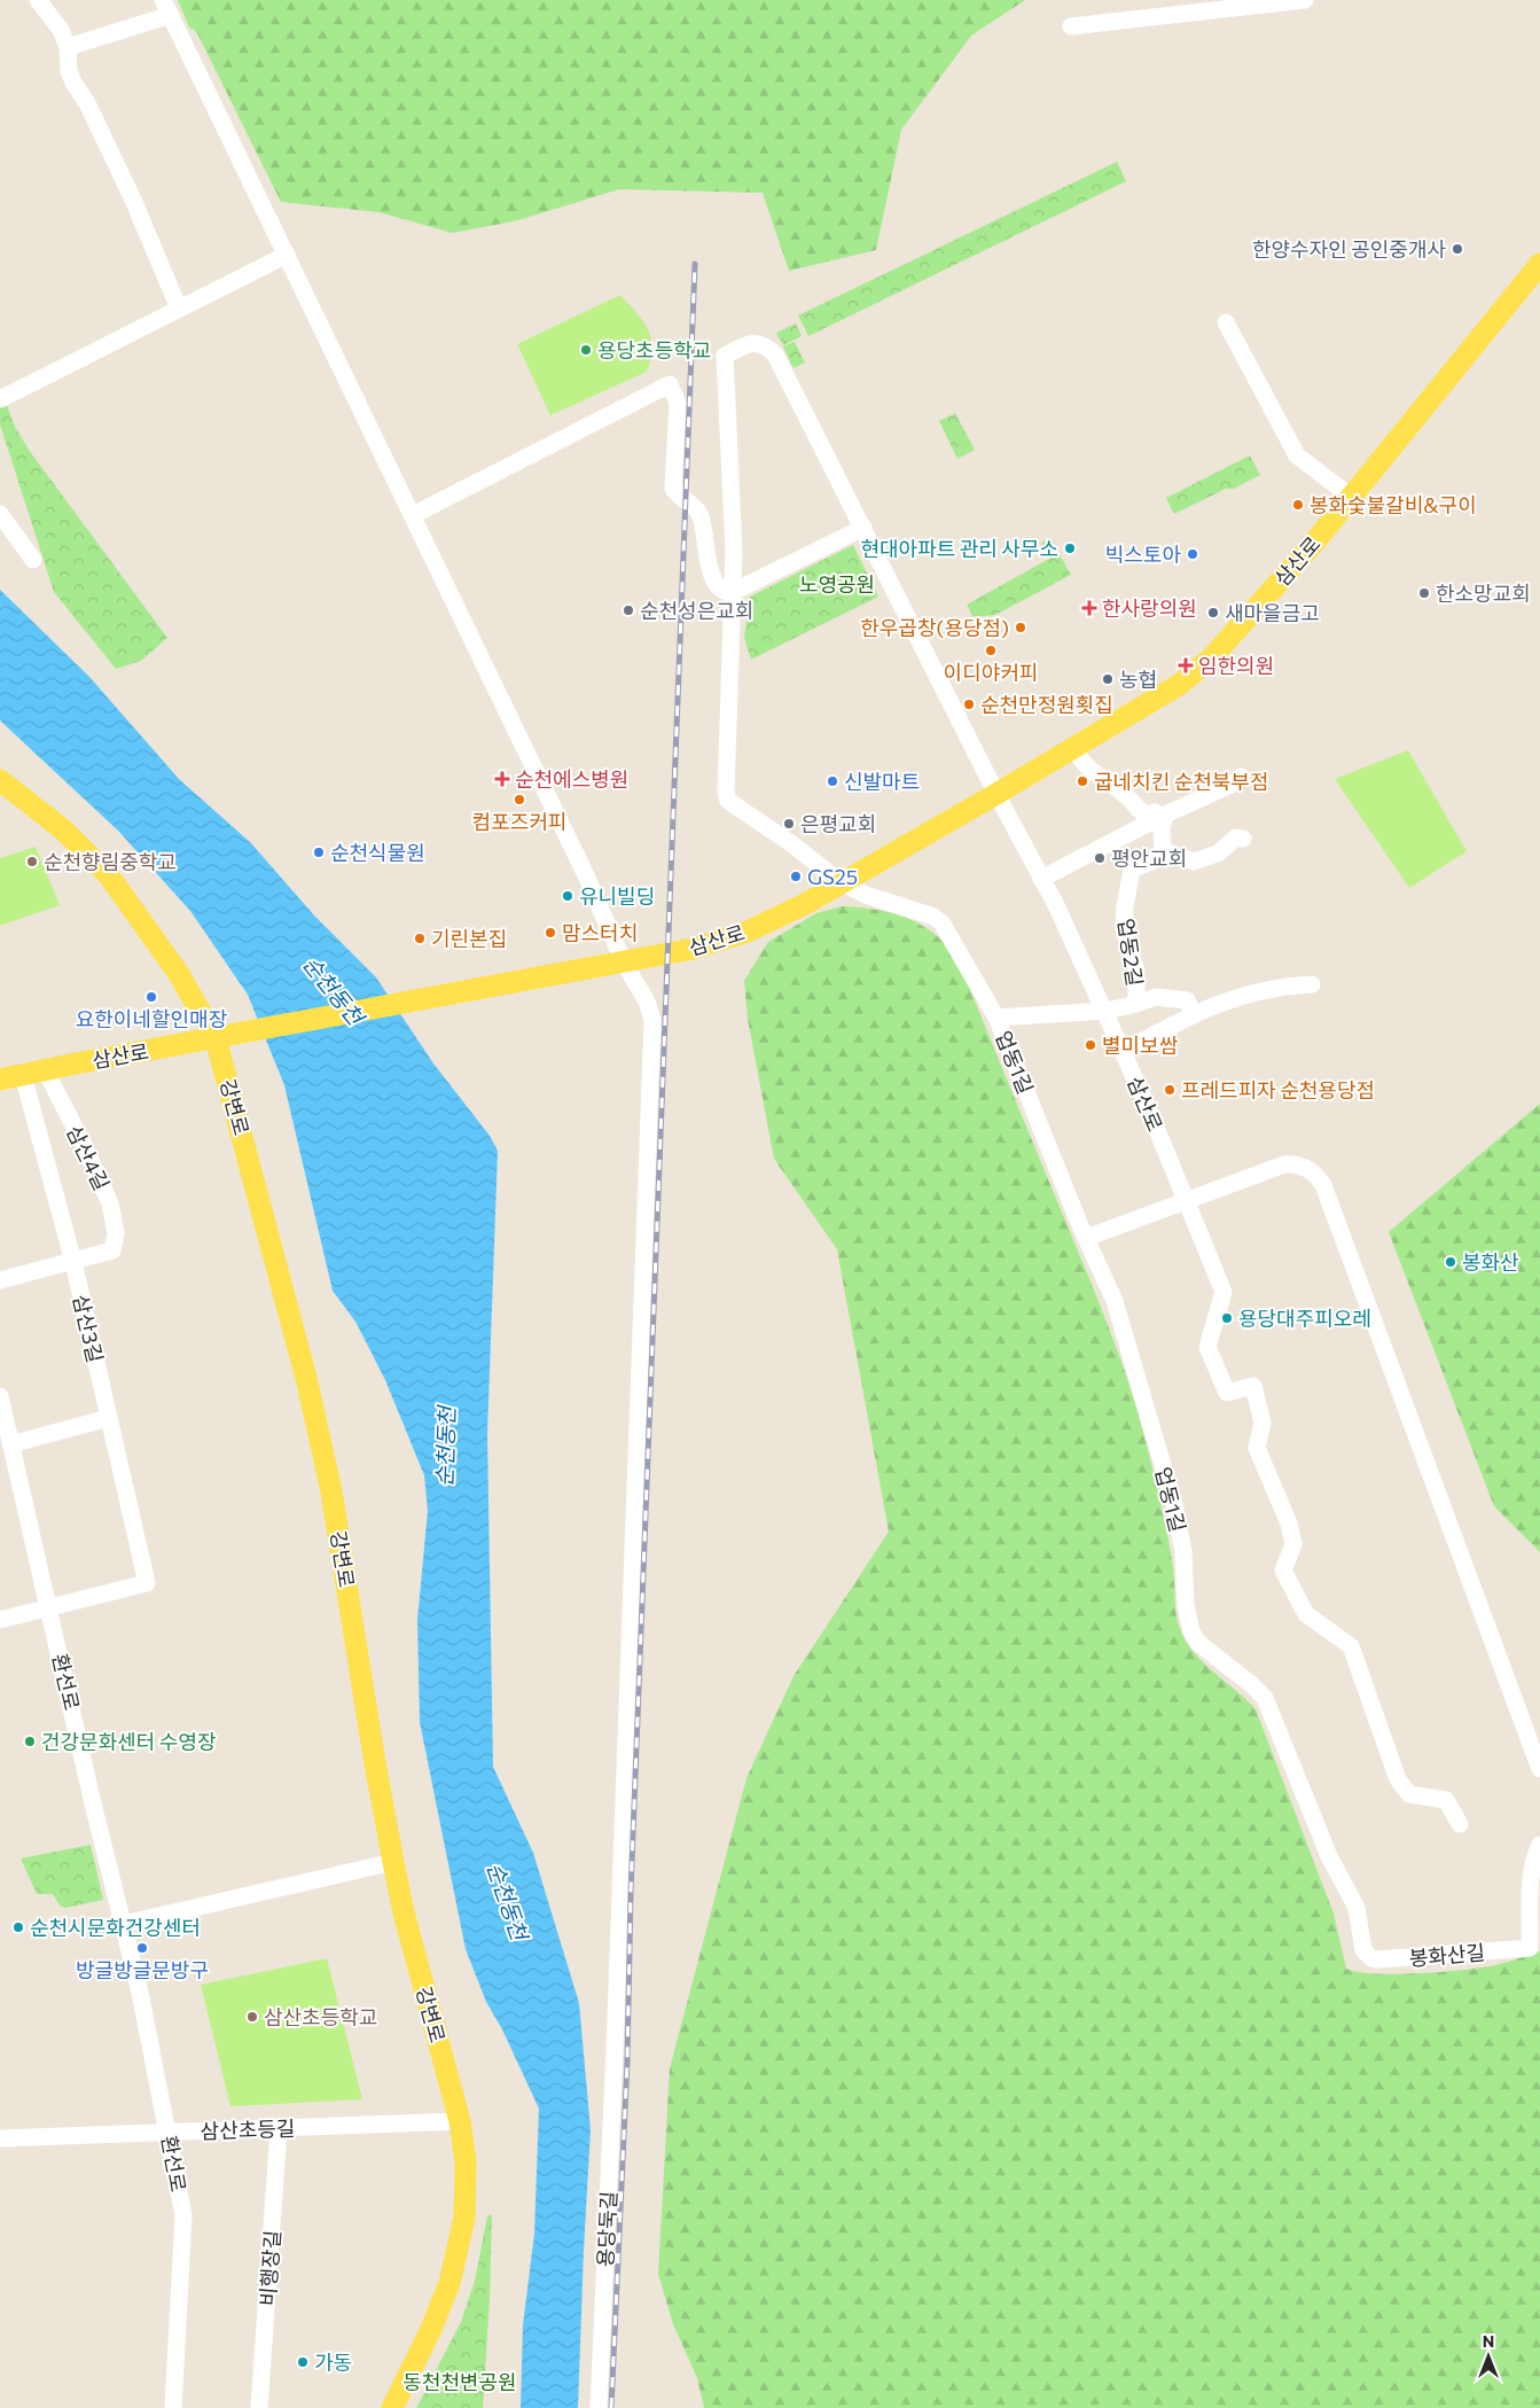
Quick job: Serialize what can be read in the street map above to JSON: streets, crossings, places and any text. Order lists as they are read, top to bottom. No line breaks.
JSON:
{"streets":{"main road":["삼산로","강변로"],"street":["업동2길","업동1길","삼산4길","삼산3길","환선로","봉화산길","삼산초등길","용당둑길","비행장길"]},"crossings":[["삼산로","업동1길"],["삼산로","강변로"],["삼산로","삼산4길"],["삼산로","삼산3길"],["삼산로","용당둑길"],["업동2길","업동1길"],["업동1길","봉화산길"],["강변로","삼산초등길"],["삼산4길","삼산3길"],["삼산3길","환선로"],["환선로","삼산초등길"],["삼산초등길","비행장길"]],"water":["순천동천"],"parks":["노영공원","동천천변공원"],"places":{"other":["한양수자인 공인중개사","용당초등학교","봉화숯불갈비&구이","현대아파트 관리 사무소","빅스토아","한소망교회","순천성은교회","새마을금고","한우곱창(용당점)","이디야커피","농협","순천만정원횟집","신발마트","굽네치킨 순천북부점","컴포즈커피","은평교회","순천식물원","평안교회","순천향림중학교","GS25","유니빌딩","맘스터치","기린본집","요한이네할인매장","별미보쌈","프레드피자 순천용당점","봉화산","용당대주피오레","건강문화센터 수영장","순천시문화건강센터","방글방글문방구","삼산초등학교","가동"],"health":["한사랑의원","임한의원","순천에스병원"]},"north":"top"}
